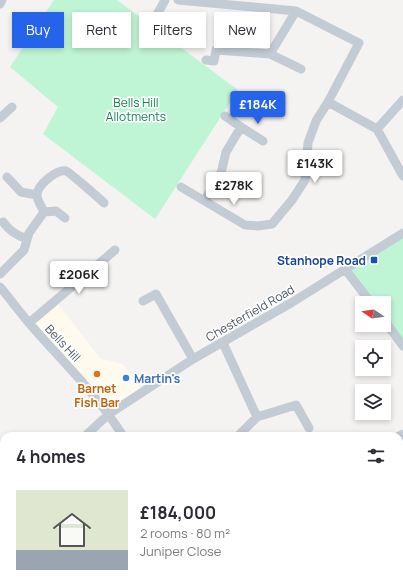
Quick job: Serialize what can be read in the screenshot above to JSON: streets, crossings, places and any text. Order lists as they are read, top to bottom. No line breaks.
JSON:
{"streets":{"street":["Chesterfield Road","Bells Hill"]},"crossings":[["Chesterfield Road","Bells Hill"]],"parks":["Bells Hill Allotments"],"places":{"transit":["Stanhope Road"],"other":["Barnet Fish Bar","Martin's"]},"north":"left","page":{"chip":["Buy","Rent","Filters","New"],"price":["£184K","£143K","£278K","£206K"],"heading":"4 homes","list":[{"name":"£184,000","note":"2 rooms · 80 m² · Juniper Close"}]}}
